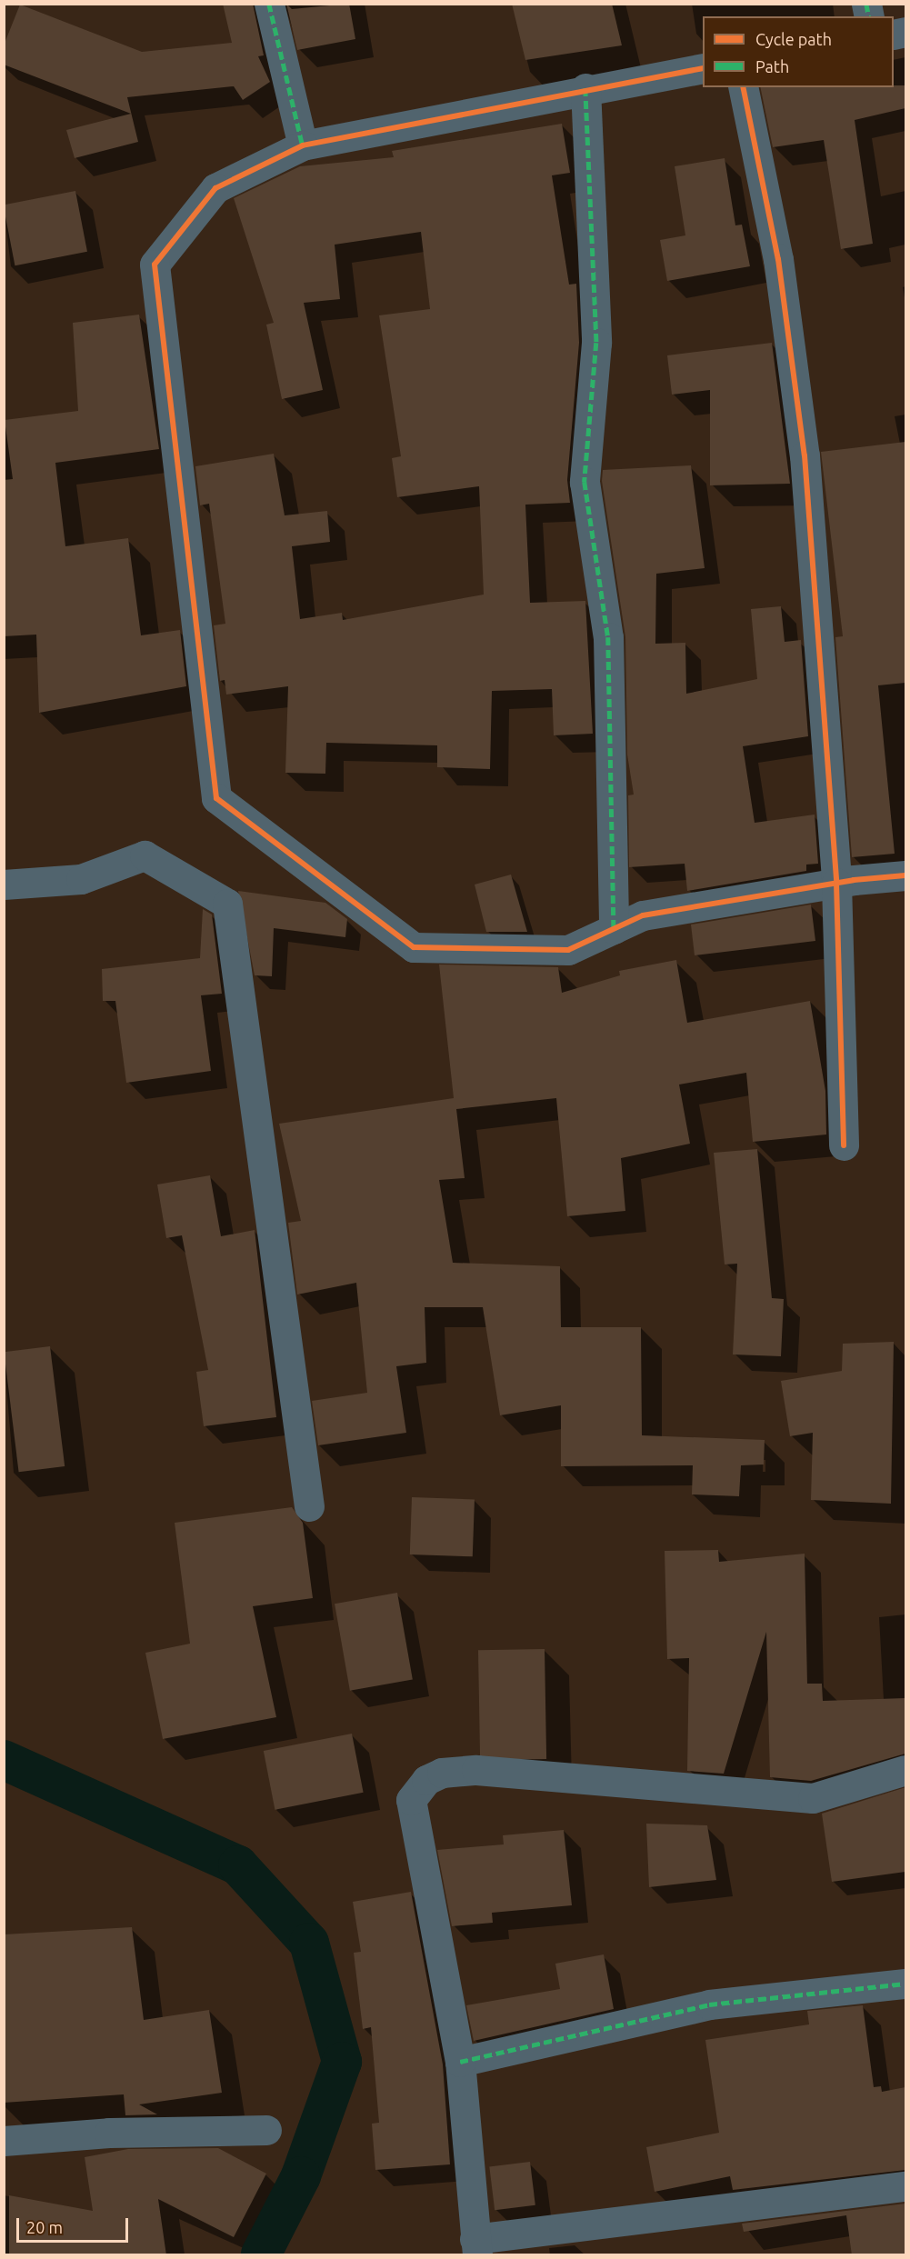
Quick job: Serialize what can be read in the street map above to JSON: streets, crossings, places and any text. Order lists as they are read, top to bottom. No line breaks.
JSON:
{"legend":["Cycle path","Path"],"scale_bar":"20 m"}
